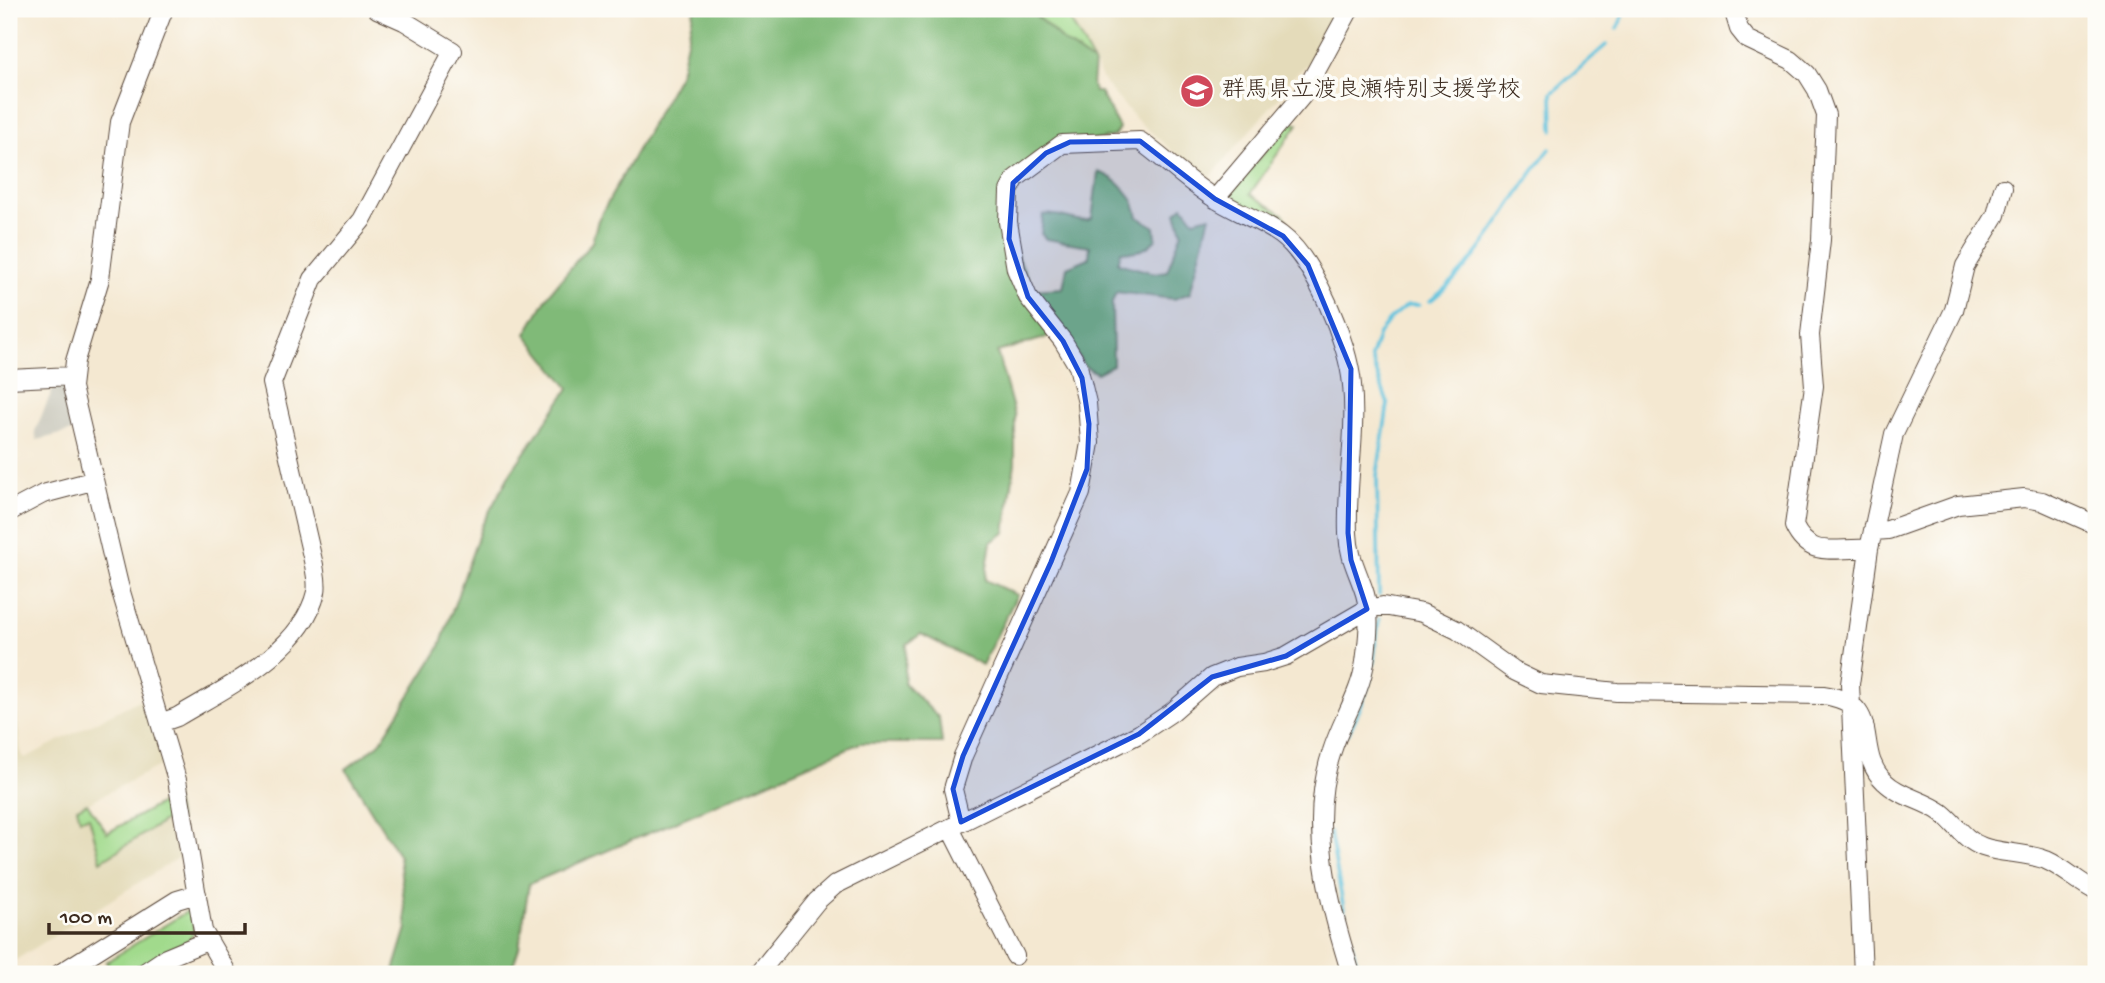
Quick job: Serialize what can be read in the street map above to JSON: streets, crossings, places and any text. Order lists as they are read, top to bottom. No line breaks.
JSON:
{"places":{"school or university":["群馬県立渡良瀬特別支援学校"]},"scale_bar":"100 m"}
